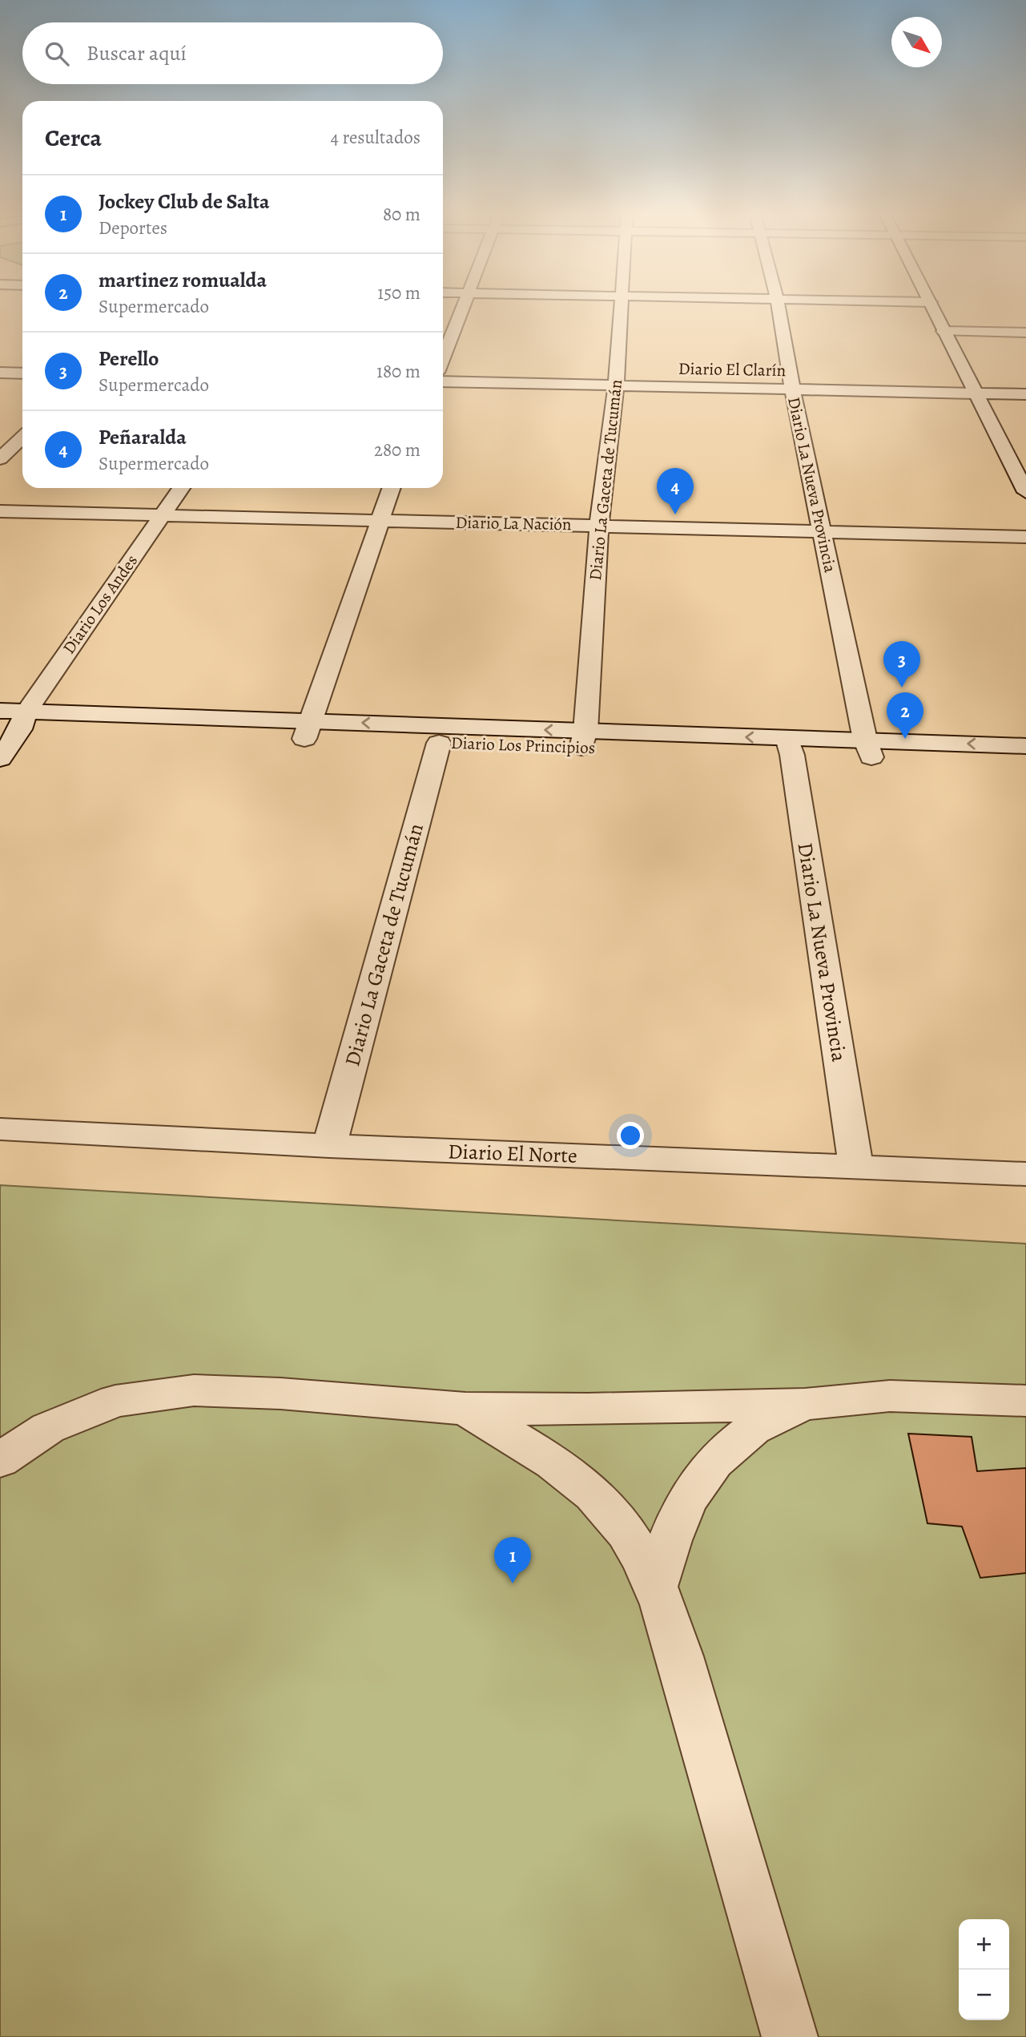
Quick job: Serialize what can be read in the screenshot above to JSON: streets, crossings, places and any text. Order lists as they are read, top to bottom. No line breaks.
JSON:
{"streets":{"street":["Diario El Clarín","Diario La Gaceta de Tucumán","Diario La Nueva Provincia","Diario La Nación","Diario Los Andes","Diario Los Principios","Diario El Norte"]},"crossings":[["Diario El Clarín","Diario La Gaceta de Tucumán"],["Diario El Clarín","Diario La Nueva Provincia"],["Diario La Gaceta de Tucumán","Diario La Nación"],["Diario La Gaceta de Tucumán","Diario Los Principios"],["Diario La Gaceta de Tucumán","Diario El Norte"],["Diario La Nueva Provincia","Diario La Nación"],["Diario La Nueva Provincia","Diario Los Principios"],["Diario La Nueva Provincia","Diario El Norte"],["Diario La Nación","Diario Los Andes"],["Diario Los Andes","Diario Los Principios"]],"north":"bottom right","page":{"search":"Buscar aquí","heading":["Cerca","4 resultados"],"list":[{"mark":"1","name":"Jockey Club de Salta","note":"Deportes","value":"80 m"},{"mark":"2","name":"martinez romualda","note":"Supermercado","value":"150 m"},{"mark":"3","name":"Perello","note":"Supermercado","value":"180 m"},{"mark":"4","name":"Peñaralda","note":"Supermercado","value":"280 m"}],"pins":["4","3","2","1"],"map_buttons":["+","−"]}}
